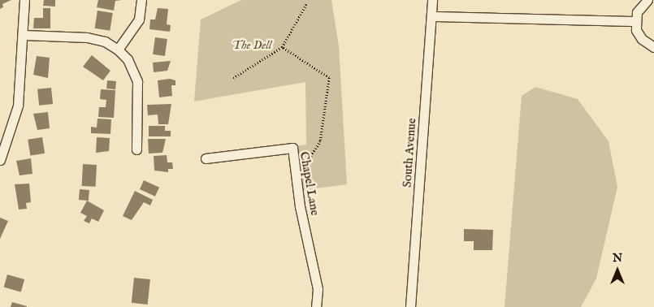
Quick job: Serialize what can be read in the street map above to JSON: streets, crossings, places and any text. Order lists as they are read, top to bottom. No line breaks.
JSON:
{"streets":{"street":["South Avenue","Chapel Lane"]},"parks":["The Dell"],"north":"top"}
